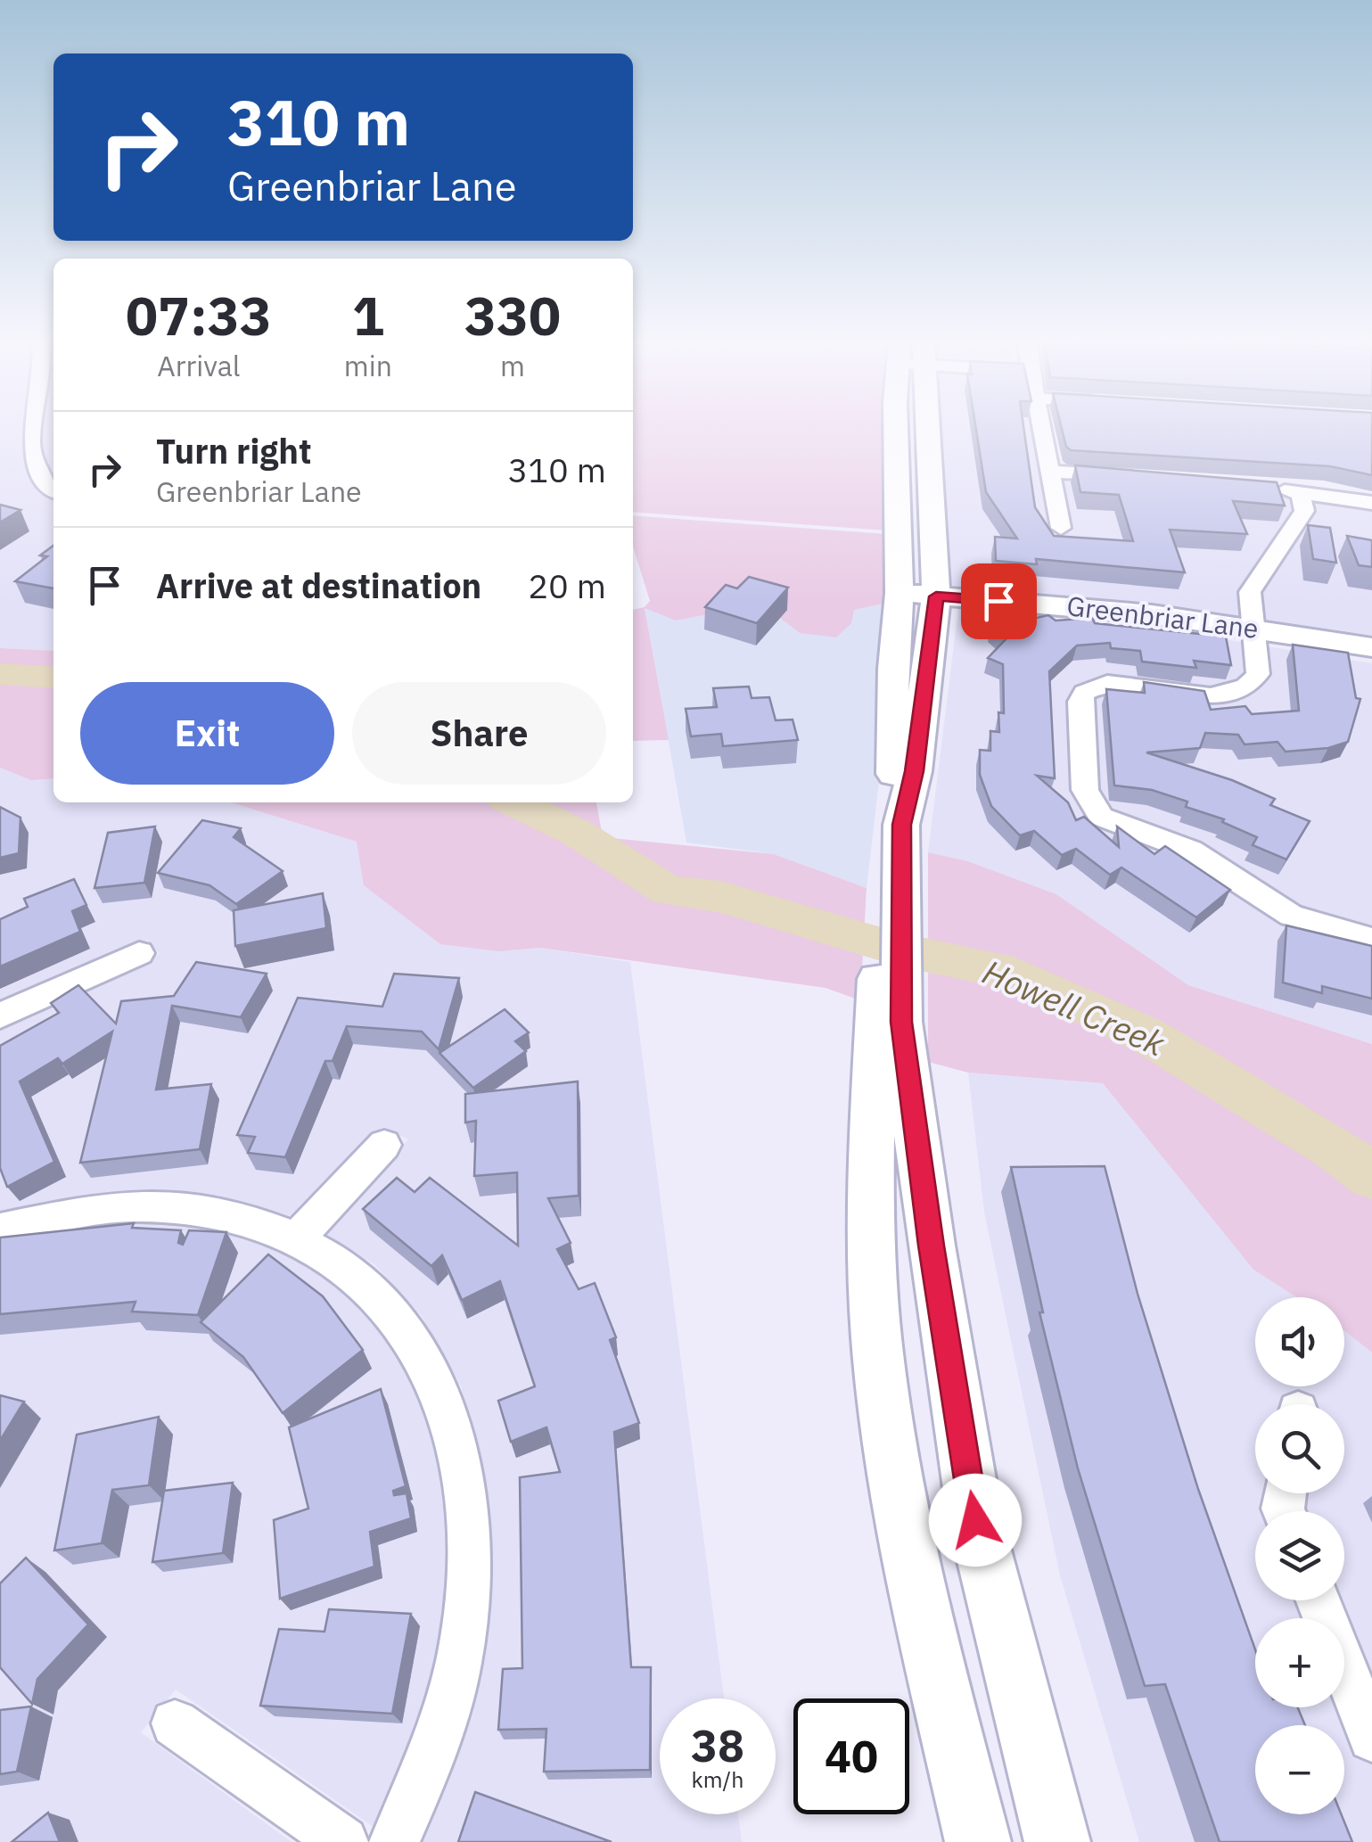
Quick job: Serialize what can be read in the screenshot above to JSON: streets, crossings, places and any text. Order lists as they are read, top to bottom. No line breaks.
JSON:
{"streets":{"street":["Greenbriar Lane"]},"water":["Howell Creek"],"page":{"turn":["310 m","Greenbriar Lane"],"eta":["07:33","Arrival","1","min","330","m"],"list":[{"name":"Turn right","note":"Greenbriar Lane","value":"310 m"},{"name":"Arrive at destination","value":"20 m"}],"buttons":["Exit","Share"],"map_buttons":["+","−"],"speed":"38 km/h","limit":"40"}}
